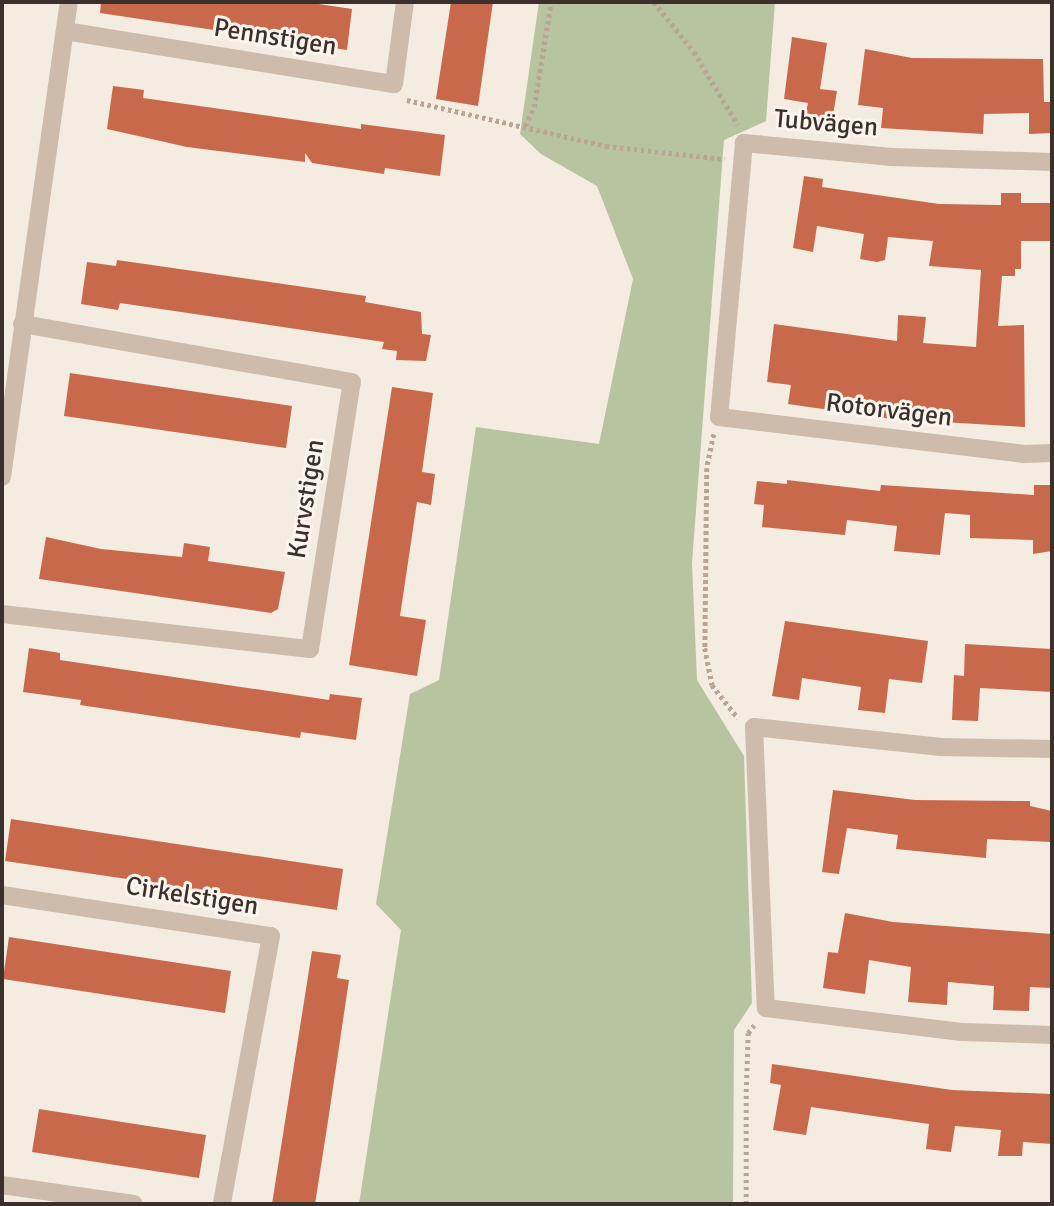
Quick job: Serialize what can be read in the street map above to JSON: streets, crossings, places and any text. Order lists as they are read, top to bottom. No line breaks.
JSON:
{"streets":{"street":["Pennstigen","Tubvägen","Rotorvägen","Kurvstigen","Cirkelstigen"]},"crossings":[["Tubvägen","Rotorvägen"]]}
